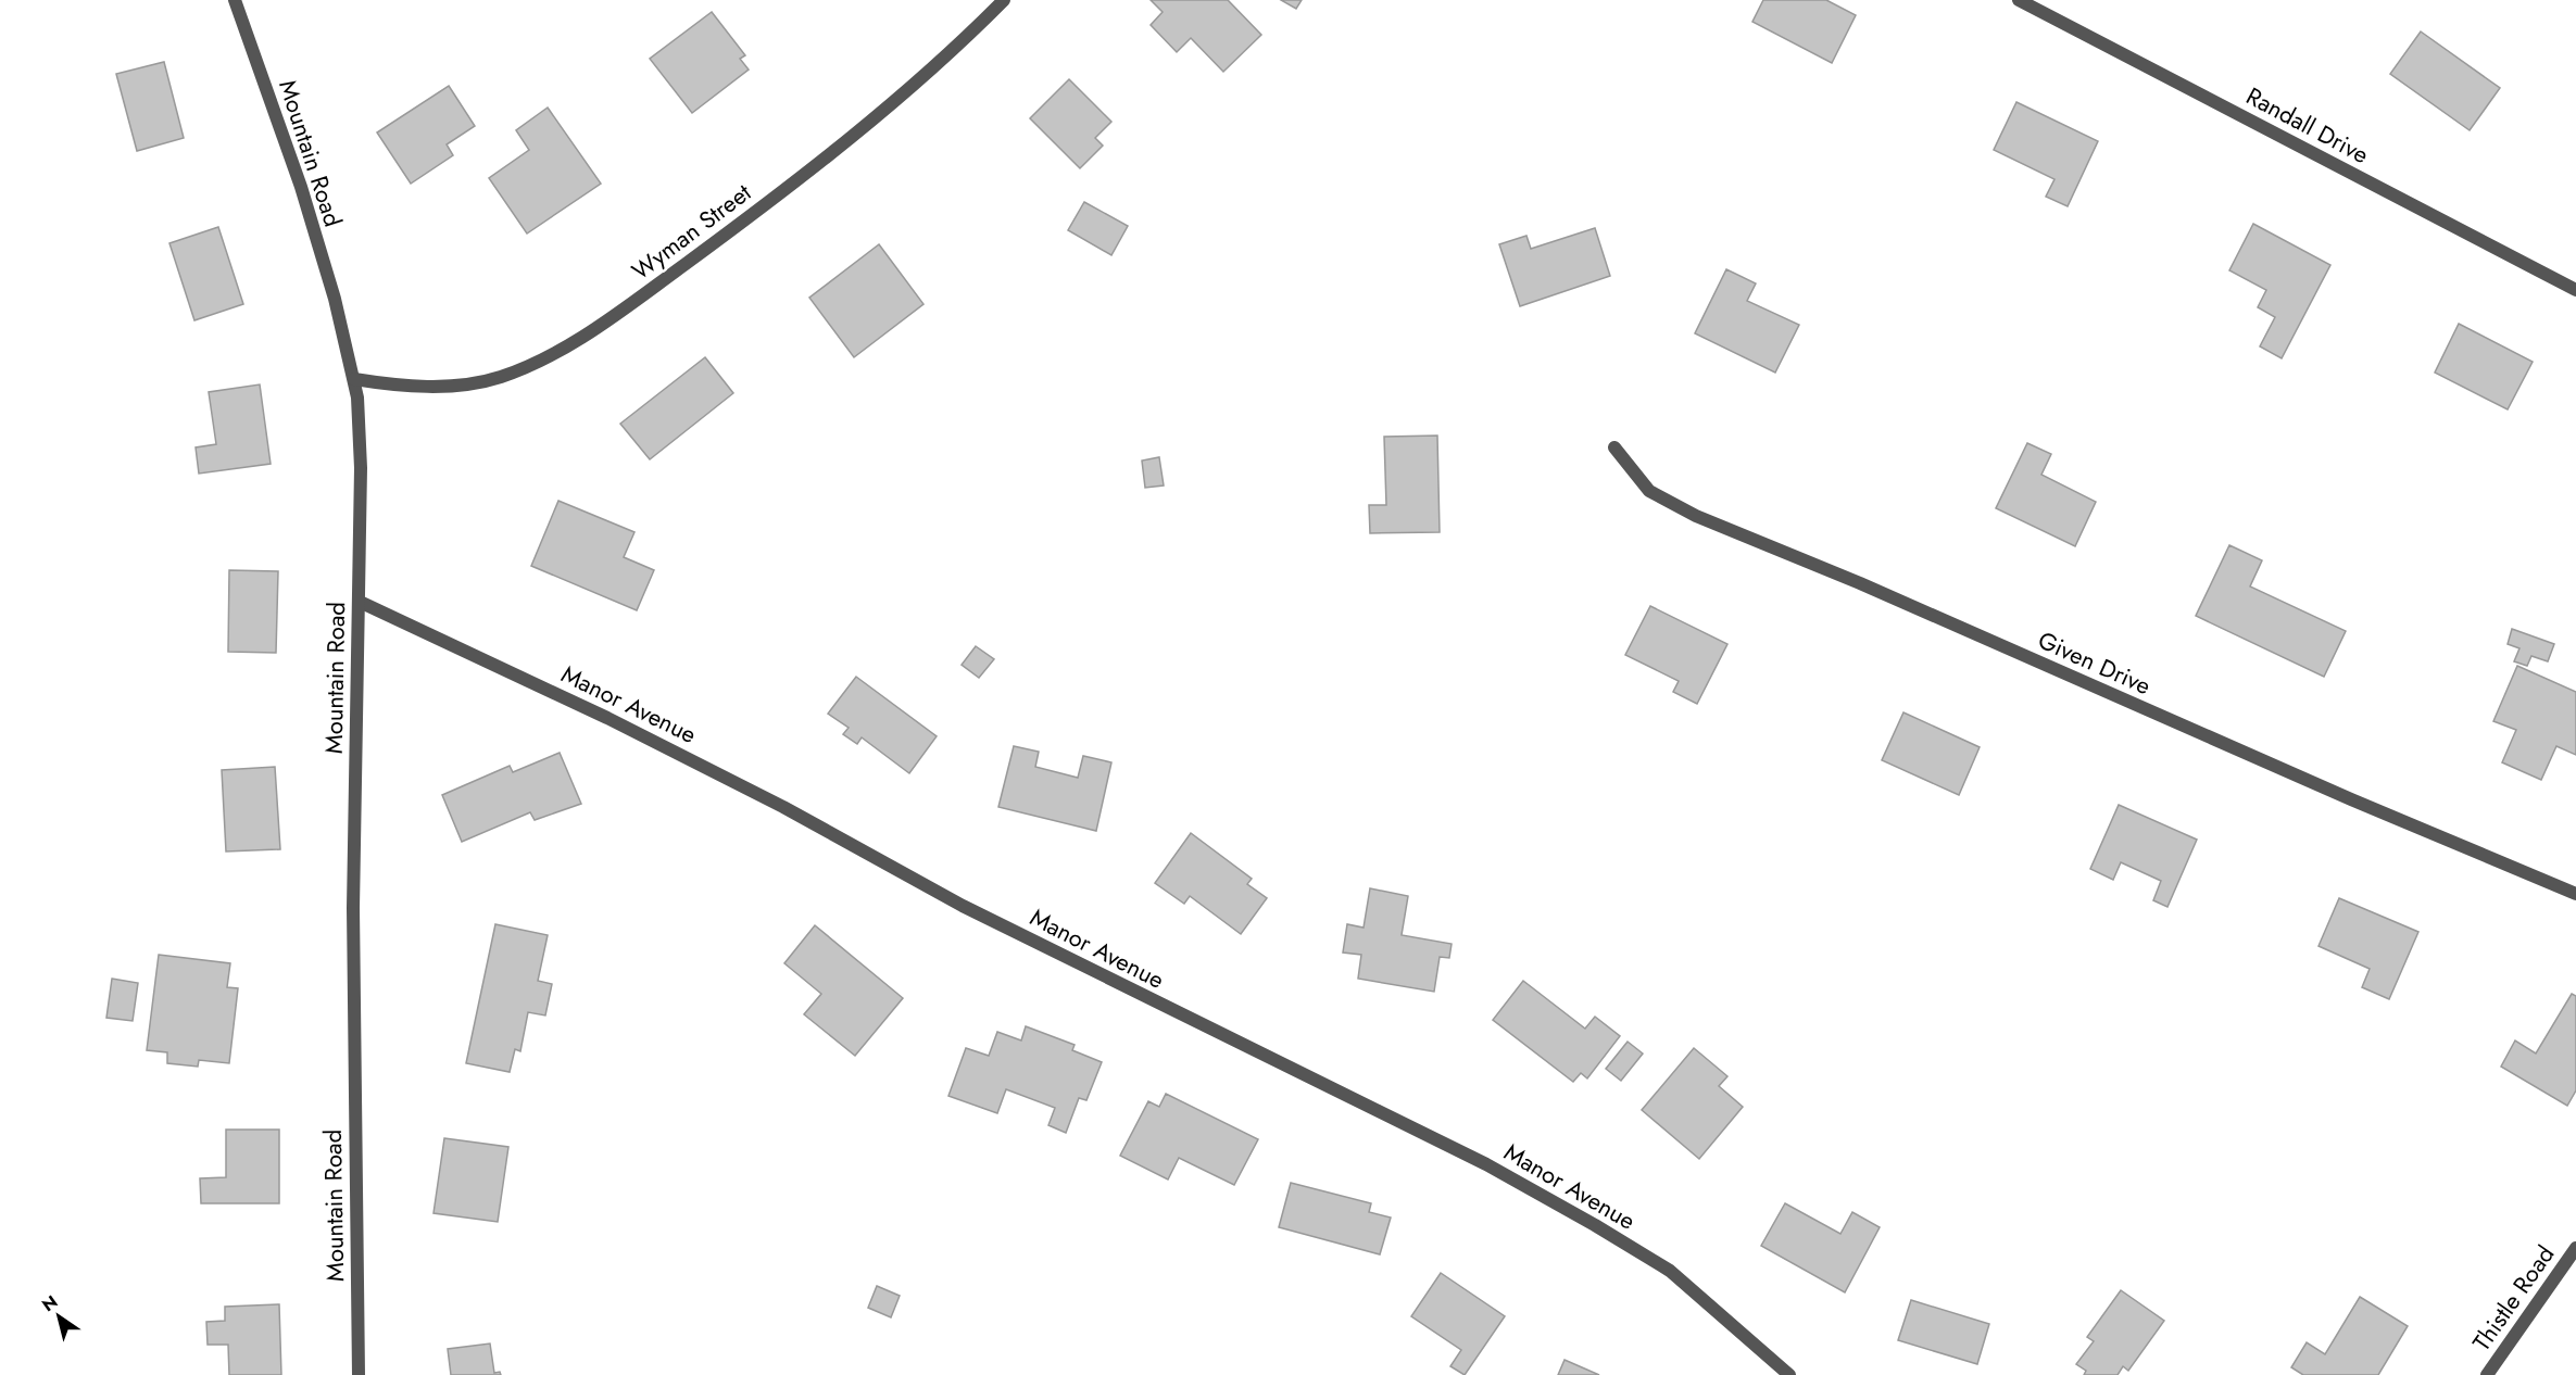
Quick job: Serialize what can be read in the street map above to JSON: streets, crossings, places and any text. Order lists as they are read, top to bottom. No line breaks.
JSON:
{"streets":{"street":["Randall Drive","Mountain Road","Wyman Street","Given Drive","Manor Avenue","Thistle Road"]},"crossings":[["Mountain Road","Wyman Street"],["Mountain Road","Manor Avenue"]],"north":"top left"}
